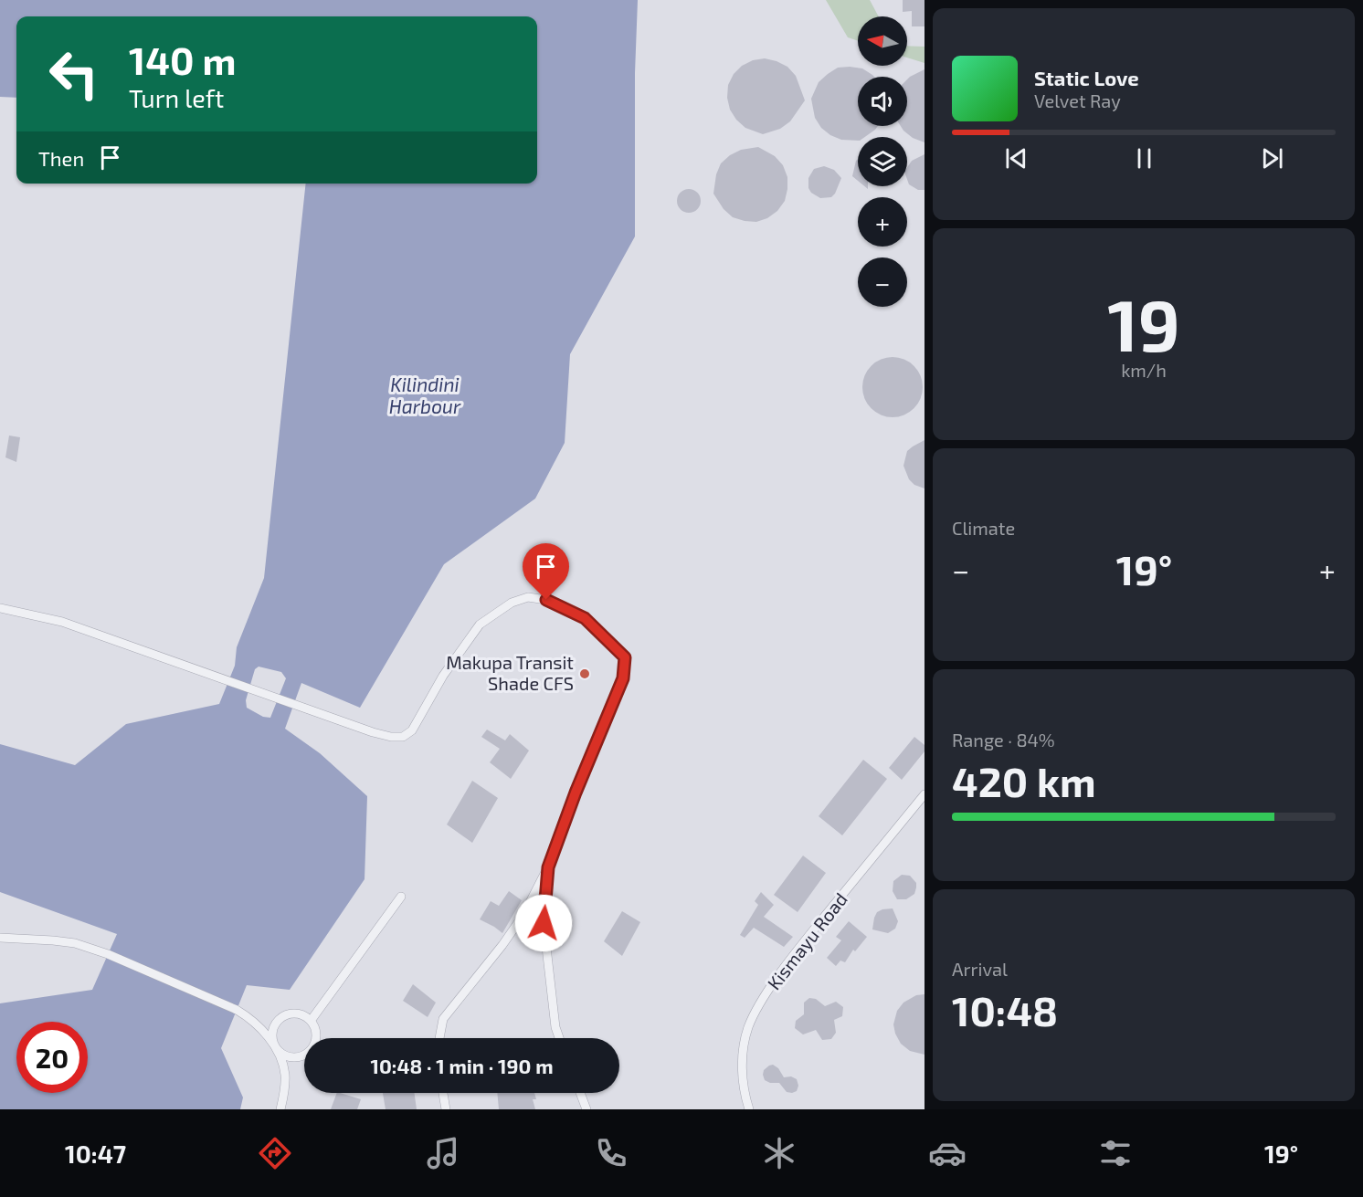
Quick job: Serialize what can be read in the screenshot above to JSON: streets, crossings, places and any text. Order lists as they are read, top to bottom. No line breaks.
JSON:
{"streets":{"lane":["Kismayu Road"]},"water":["Kilindini Harbour"],"places":["Makupa Transit Shade CFS"],"north":"left","page":{"map_buttons":["+","−"],"turn":["140 m","Turn left"],"song":["Static Love","Velvet Ray"],"then":"Then","tile":[["19","km/h"],"Climate",["Range · 84%","420 km"],["Arrival","10:48"]],"heat":["−","19°","+"],"limit":"20","trip":"10:48 · 1 min · 190 m","tabs":["10:47","19°"]}}
